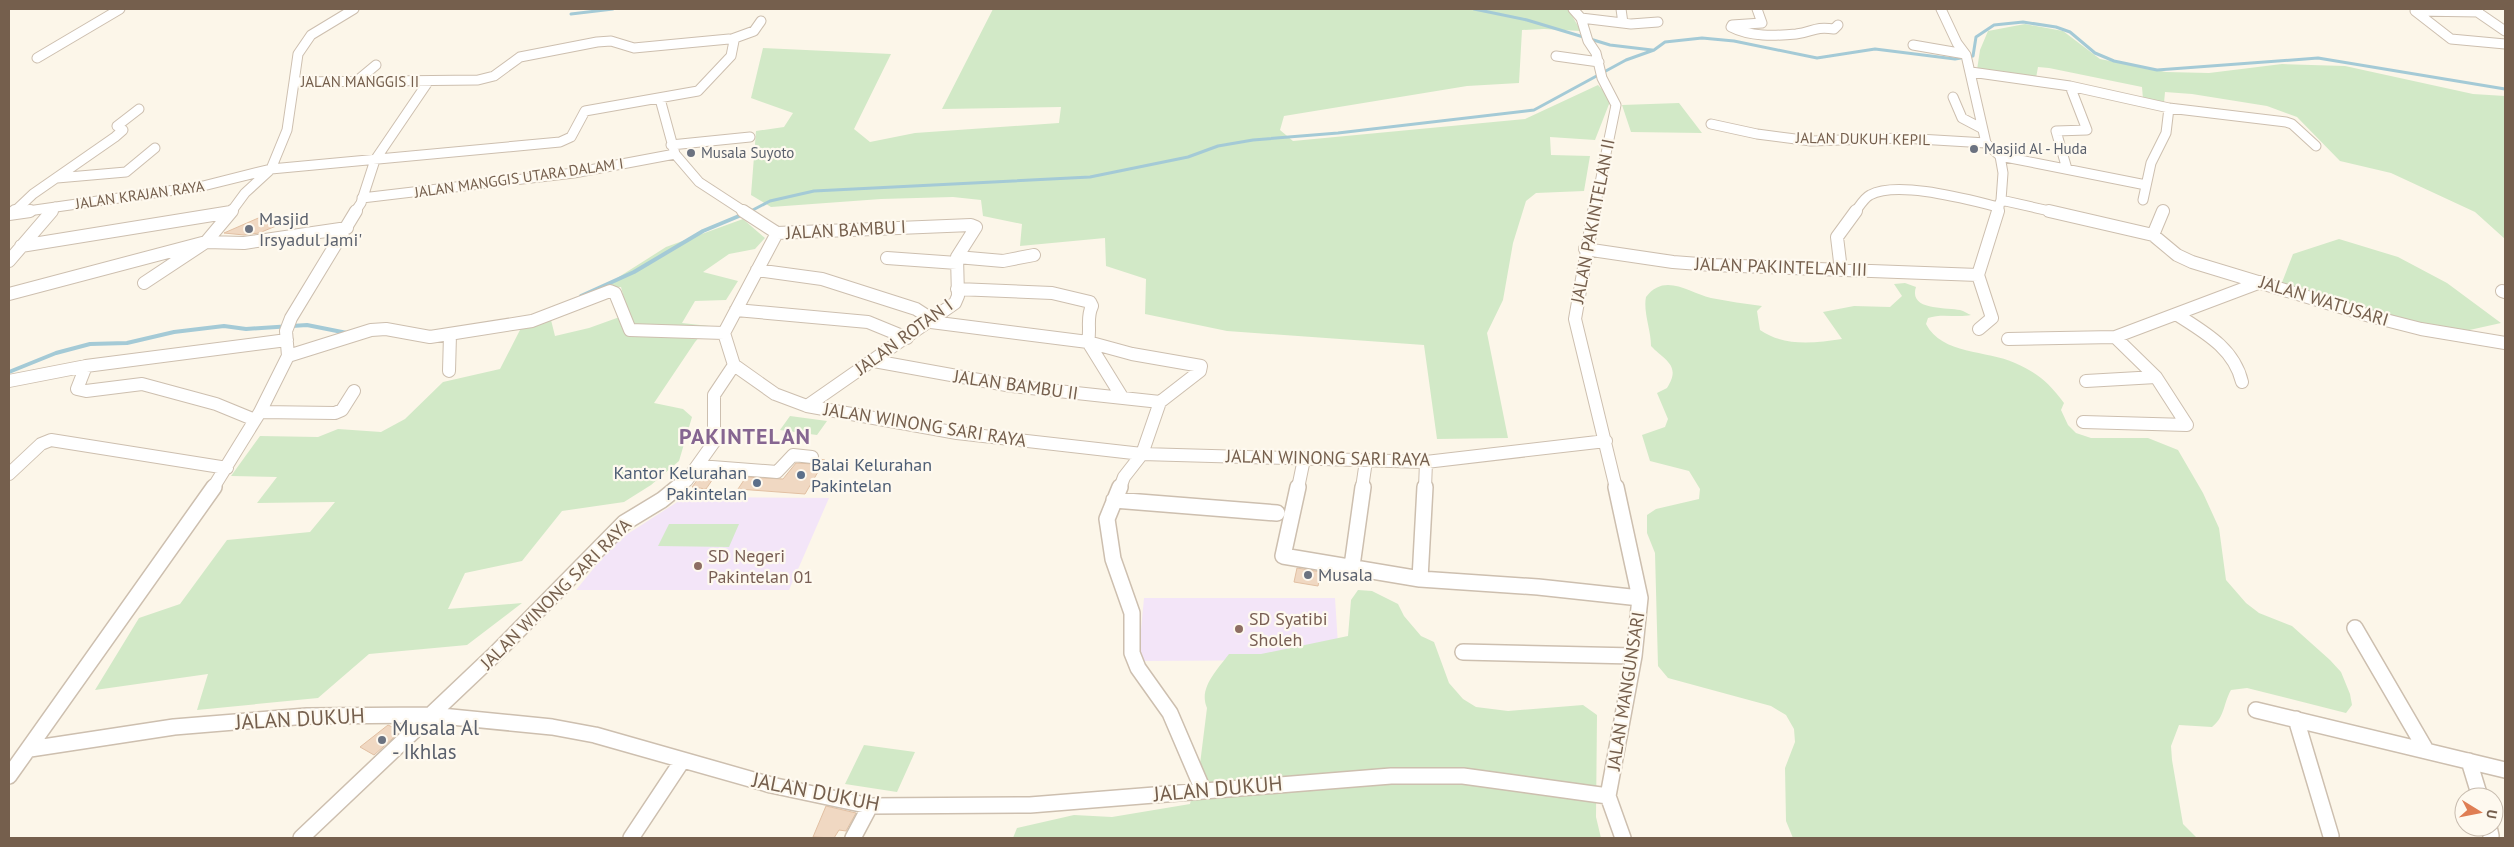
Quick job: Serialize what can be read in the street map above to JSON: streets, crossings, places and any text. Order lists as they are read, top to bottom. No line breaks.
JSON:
{"streets":{"street":["JALAN MANGGIS II","JALAN DUKUH KEPIL","JALAN MANGGIS UTARA DALAM I","JALAN KRAJAN RAYA","JALAN PAKINTELAN II","JALAN BAMBU I","JALAN PAKINTELAN III","JALAN WATUSARI","JALAN ROTAN I","JALAN BAMBU II","JALAN WINONG SARI RAYA","JALAN MANGUNSARI","JALAN DUKUH"]},"crossings":[["JALAN MANGGIS UTARA DALAM I","JALAN KRAJAN RAYA"],["JALAN PAKINTELAN II","JALAN PAKINTELAN III"],["JALAN PAKINTELAN II","JALAN WINONG SARI RAYA"],["JALAN PAKINTELAN II","JALAN MANGUNSARI"],["JALAN BAMBU I","JALAN ROTAN I"],["JALAN ROTAN I","JALAN BAMBU II"],["JALAN ROTAN I","JALAN WINONG SARI RAYA"],["JALAN WINONG SARI RAYA","JALAN MANGUNSARI"],["JALAN WINONG SARI RAYA","JALAN DUKUH"],["JALAN MANGUNSARI","JALAN DUKUH"]],"districts":["PAKINTELAN"],"places":["Masjid Al - Huda","Musala Suyoto","Masjid Irsyadul Jami'","Balai Kelurahan Pakintelan","Kantor Kelurahan Pakintelan","SD Negeri Pakintelan 01","Musala","SD Syatibi Sholeh","Musala Al - Ikhlas"],"north":"right"}
